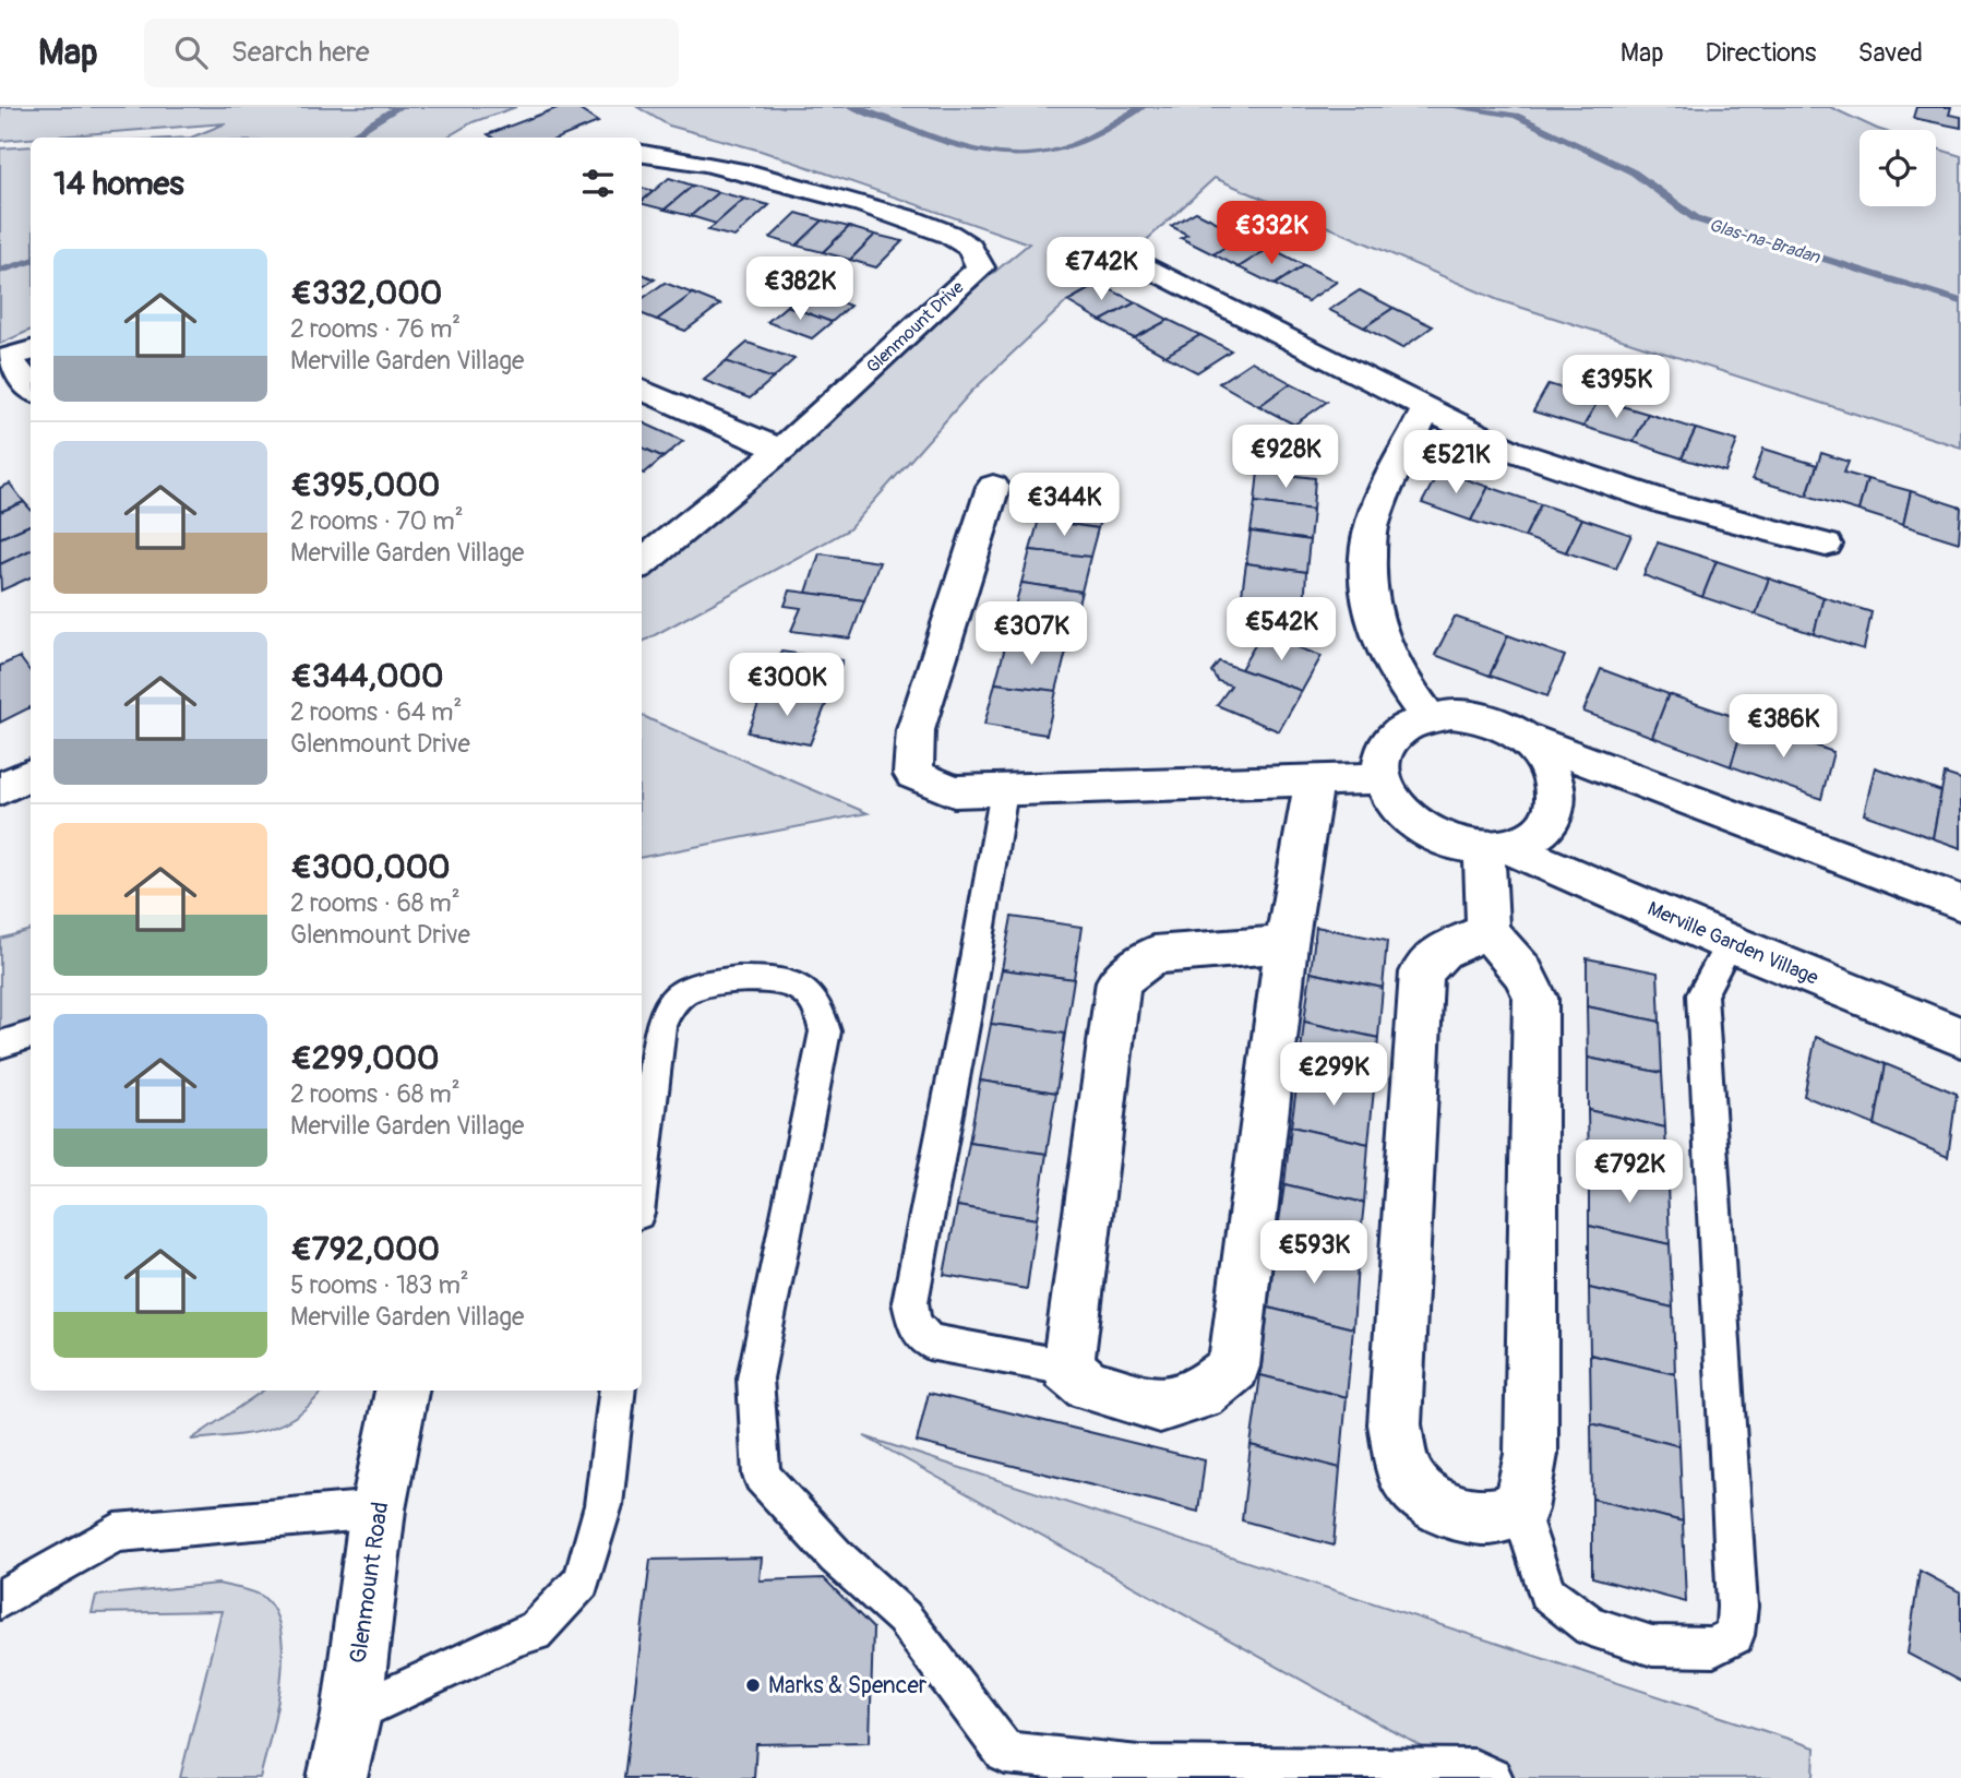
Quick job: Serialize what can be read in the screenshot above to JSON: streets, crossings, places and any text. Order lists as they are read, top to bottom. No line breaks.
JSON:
{"streets":{"street":["Glenmount Drive","Merville Garden Village","Glenmount Road"]},"water":["Glas-na-Bradan"],"places":["Marks & Spencer"],"page":{"header":"Map","search":"Search here","nav":["Map","Directions","Saved"],"heading":"14 homes","price":["€332K","€742K","€382K","€395K","€928K","€521K","€344K","€542K","€307K","€300K","€386K","€299K","€792K","€593K"],"list":[{"name":"€332,000","note":"2 rooms · 76 m² · Merville Garden Village"},{"name":"€395,000","note":"2 rooms · 70 m² · Merville Garden Village"},{"name":"€344,000","note":"2 rooms · 64 m² · Glenmount Drive"},{"name":"€300,000","note":"2 rooms · 68 m² · Glenmount Drive"},{"name":"€299,000","note":"2 rooms · 68 m² · Merville Garden Village"},{"name":"€792,000","note":"5 rooms · 183 m² · Merville Garden Village"}]}}
